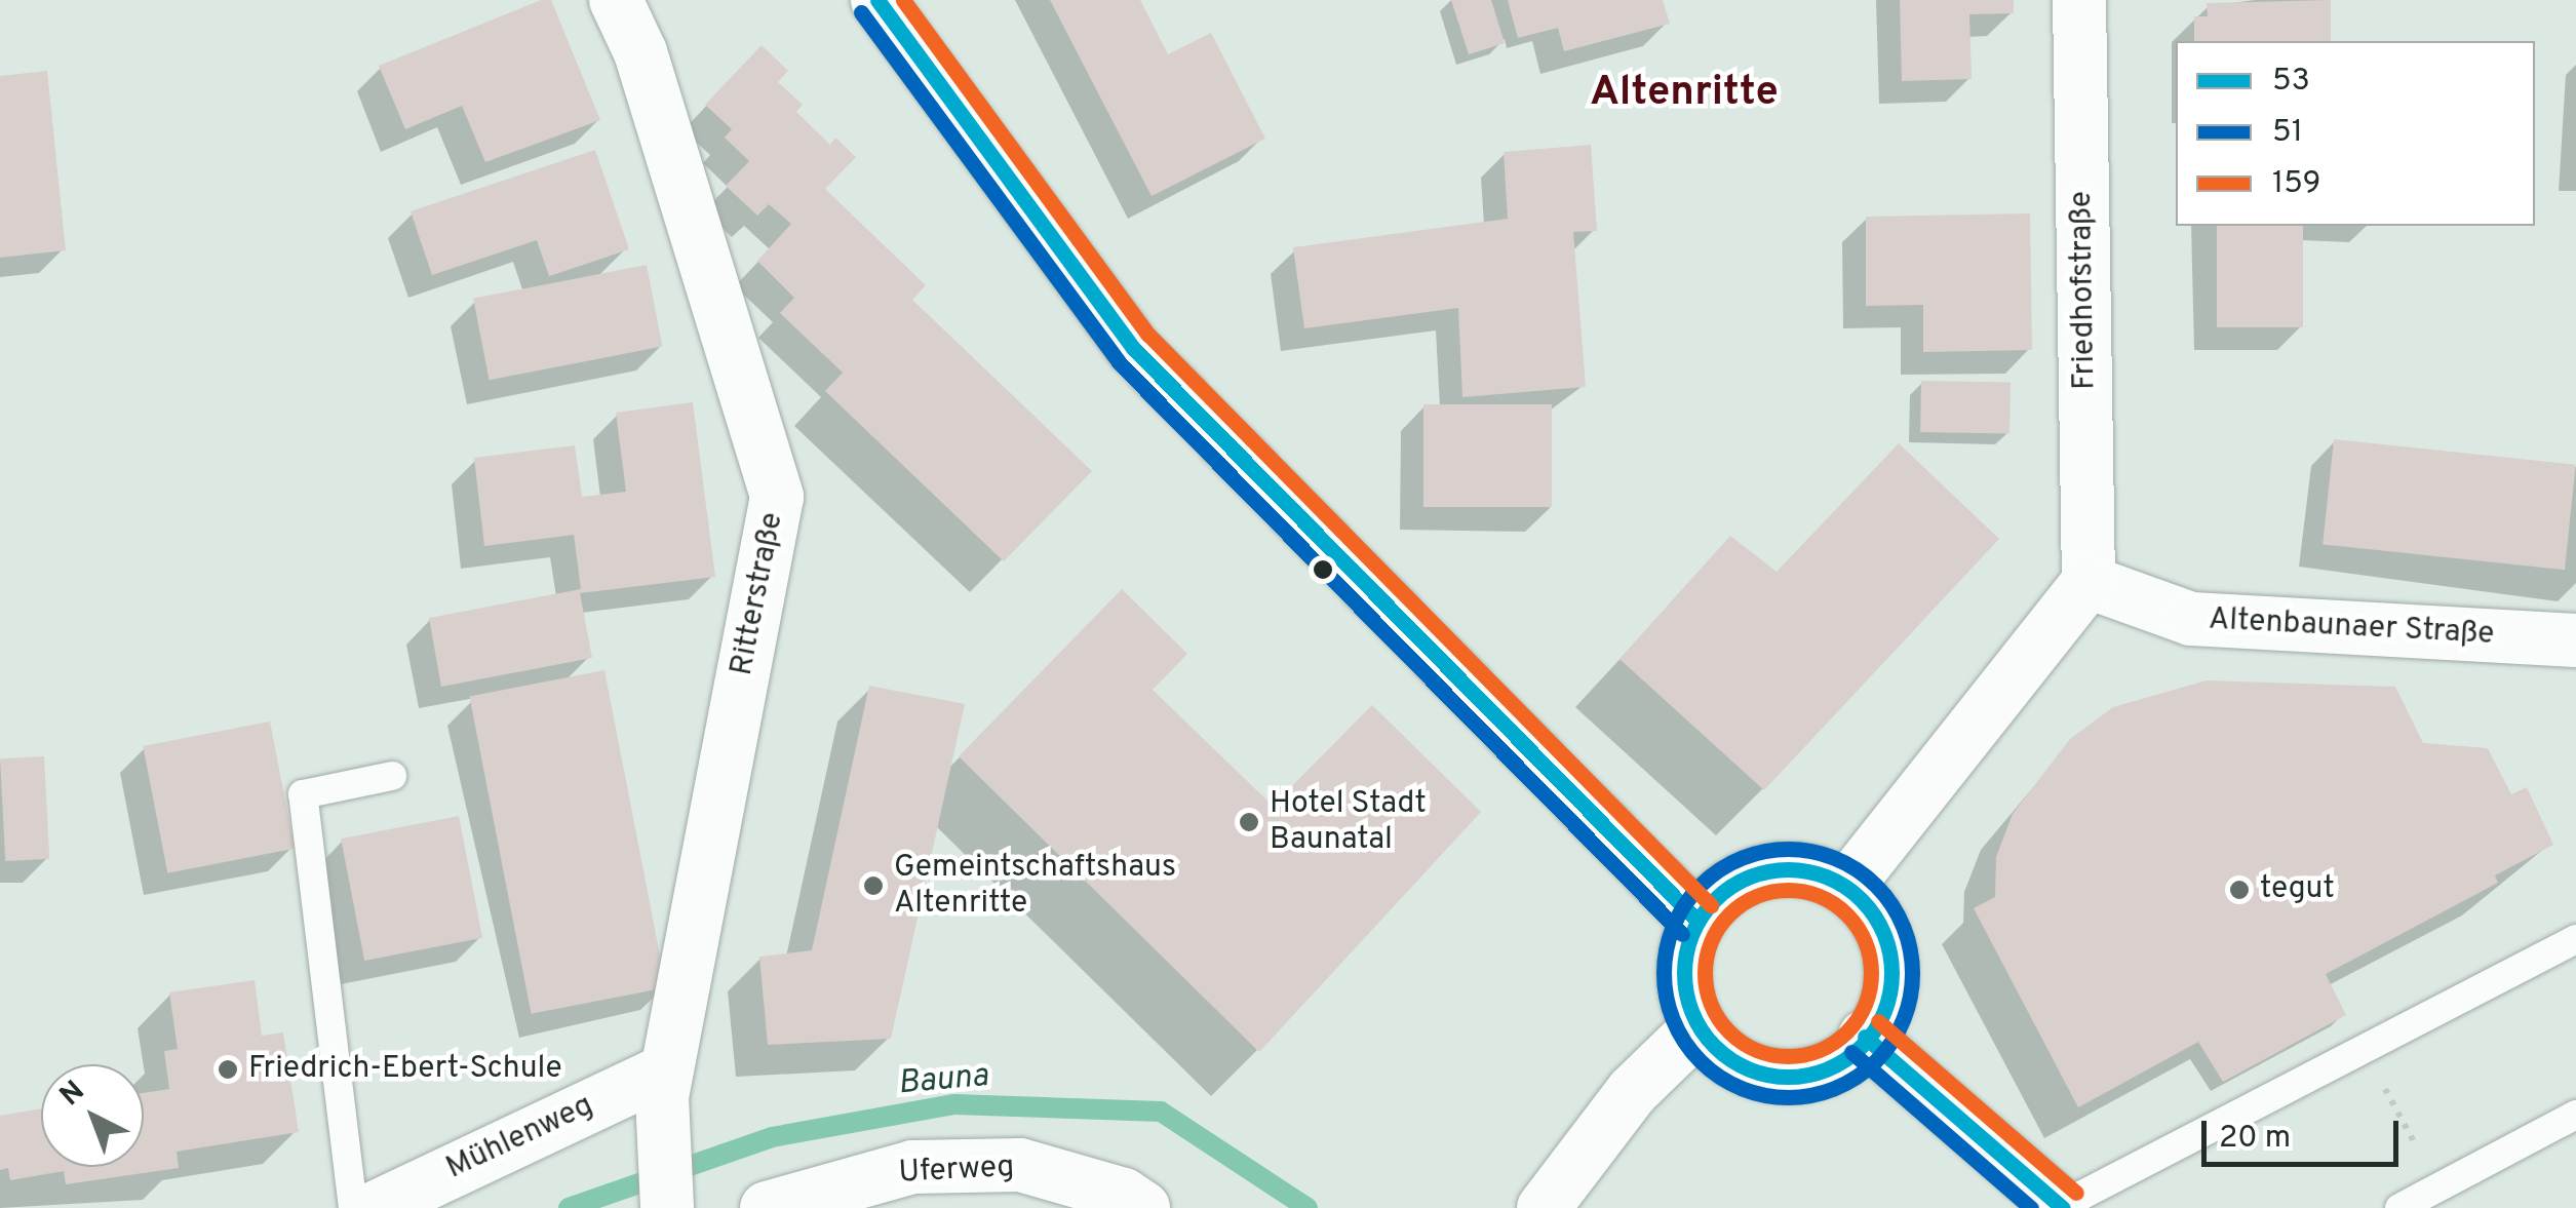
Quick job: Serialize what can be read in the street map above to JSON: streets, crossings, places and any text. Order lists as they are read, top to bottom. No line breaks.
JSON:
{"streets":{"street":["Friedhofstraße","Ritterstraße","Altenbaunaer Straße","Mühlenweg","Uferweg"]},"crossings":[["Friedhofstraße","Altenbaunaer Straße"],["Ritterstraße","Mühlenweg"]],"districts":["Altenritte"],"water":["Bauna"],"places":["Hotel Stadt Baunatal","Gemeintschaftshaus Altenritte","tegut","Friedrich-Ebert-Schule"],"lines":["transit line 53","transit line 159","transit line 51"],"legend":["53","51","159"],"scale_bar":"20 m","north":"top left"}
